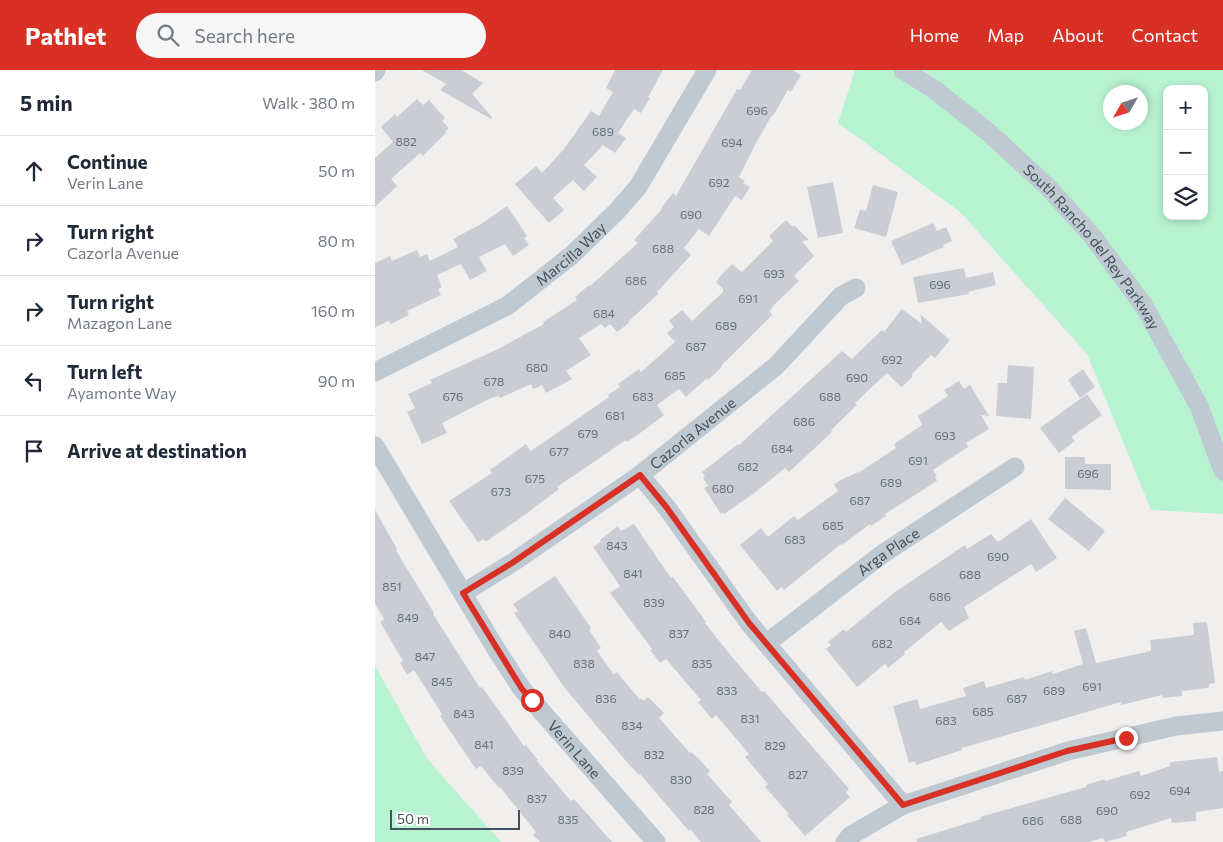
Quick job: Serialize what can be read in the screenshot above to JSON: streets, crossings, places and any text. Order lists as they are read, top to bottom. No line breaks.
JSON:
{"streets":{"street":["South Rancho del Rey Parkway","Marcilla Way","Cazorla Avenue","Arga Place","Verin Lane"]},"crossings":[["Cazorla Avenue","Verin Lane"]],"house_numbers":["696","689","882","694","692","690","688","693","686","696","691","684","689","687","692","680","685","690","678","676","683","688","681","686","679","693","684","677","691","682","696","675","689","680","673","687","685","683","843","690","841","688","851","686","839","849","684","840","837","682","847","838","835","845","691","833","689","836","687","685","843","831","683","834","841","829","832","839","827","830","694","692","837","828","690","835","688","686"],"scale_bar":"50 m","north":"bottom left","page":{"header":"Pathlet","search":"Search here","nav":["Home","Map","About","Contact"],"heading":["5 min","Walk · 380 m"],"map_buttons":["+","−"],"list":[["Continue","Verin Lane","50 m"],["Turn right","Cazorla Avenue","80 m"],["Turn right","Mazagon Lane","160 m"],["Turn left","Ayamonte Way","90 m"],"Arrive at destination"],"scale":"50 m"}}
